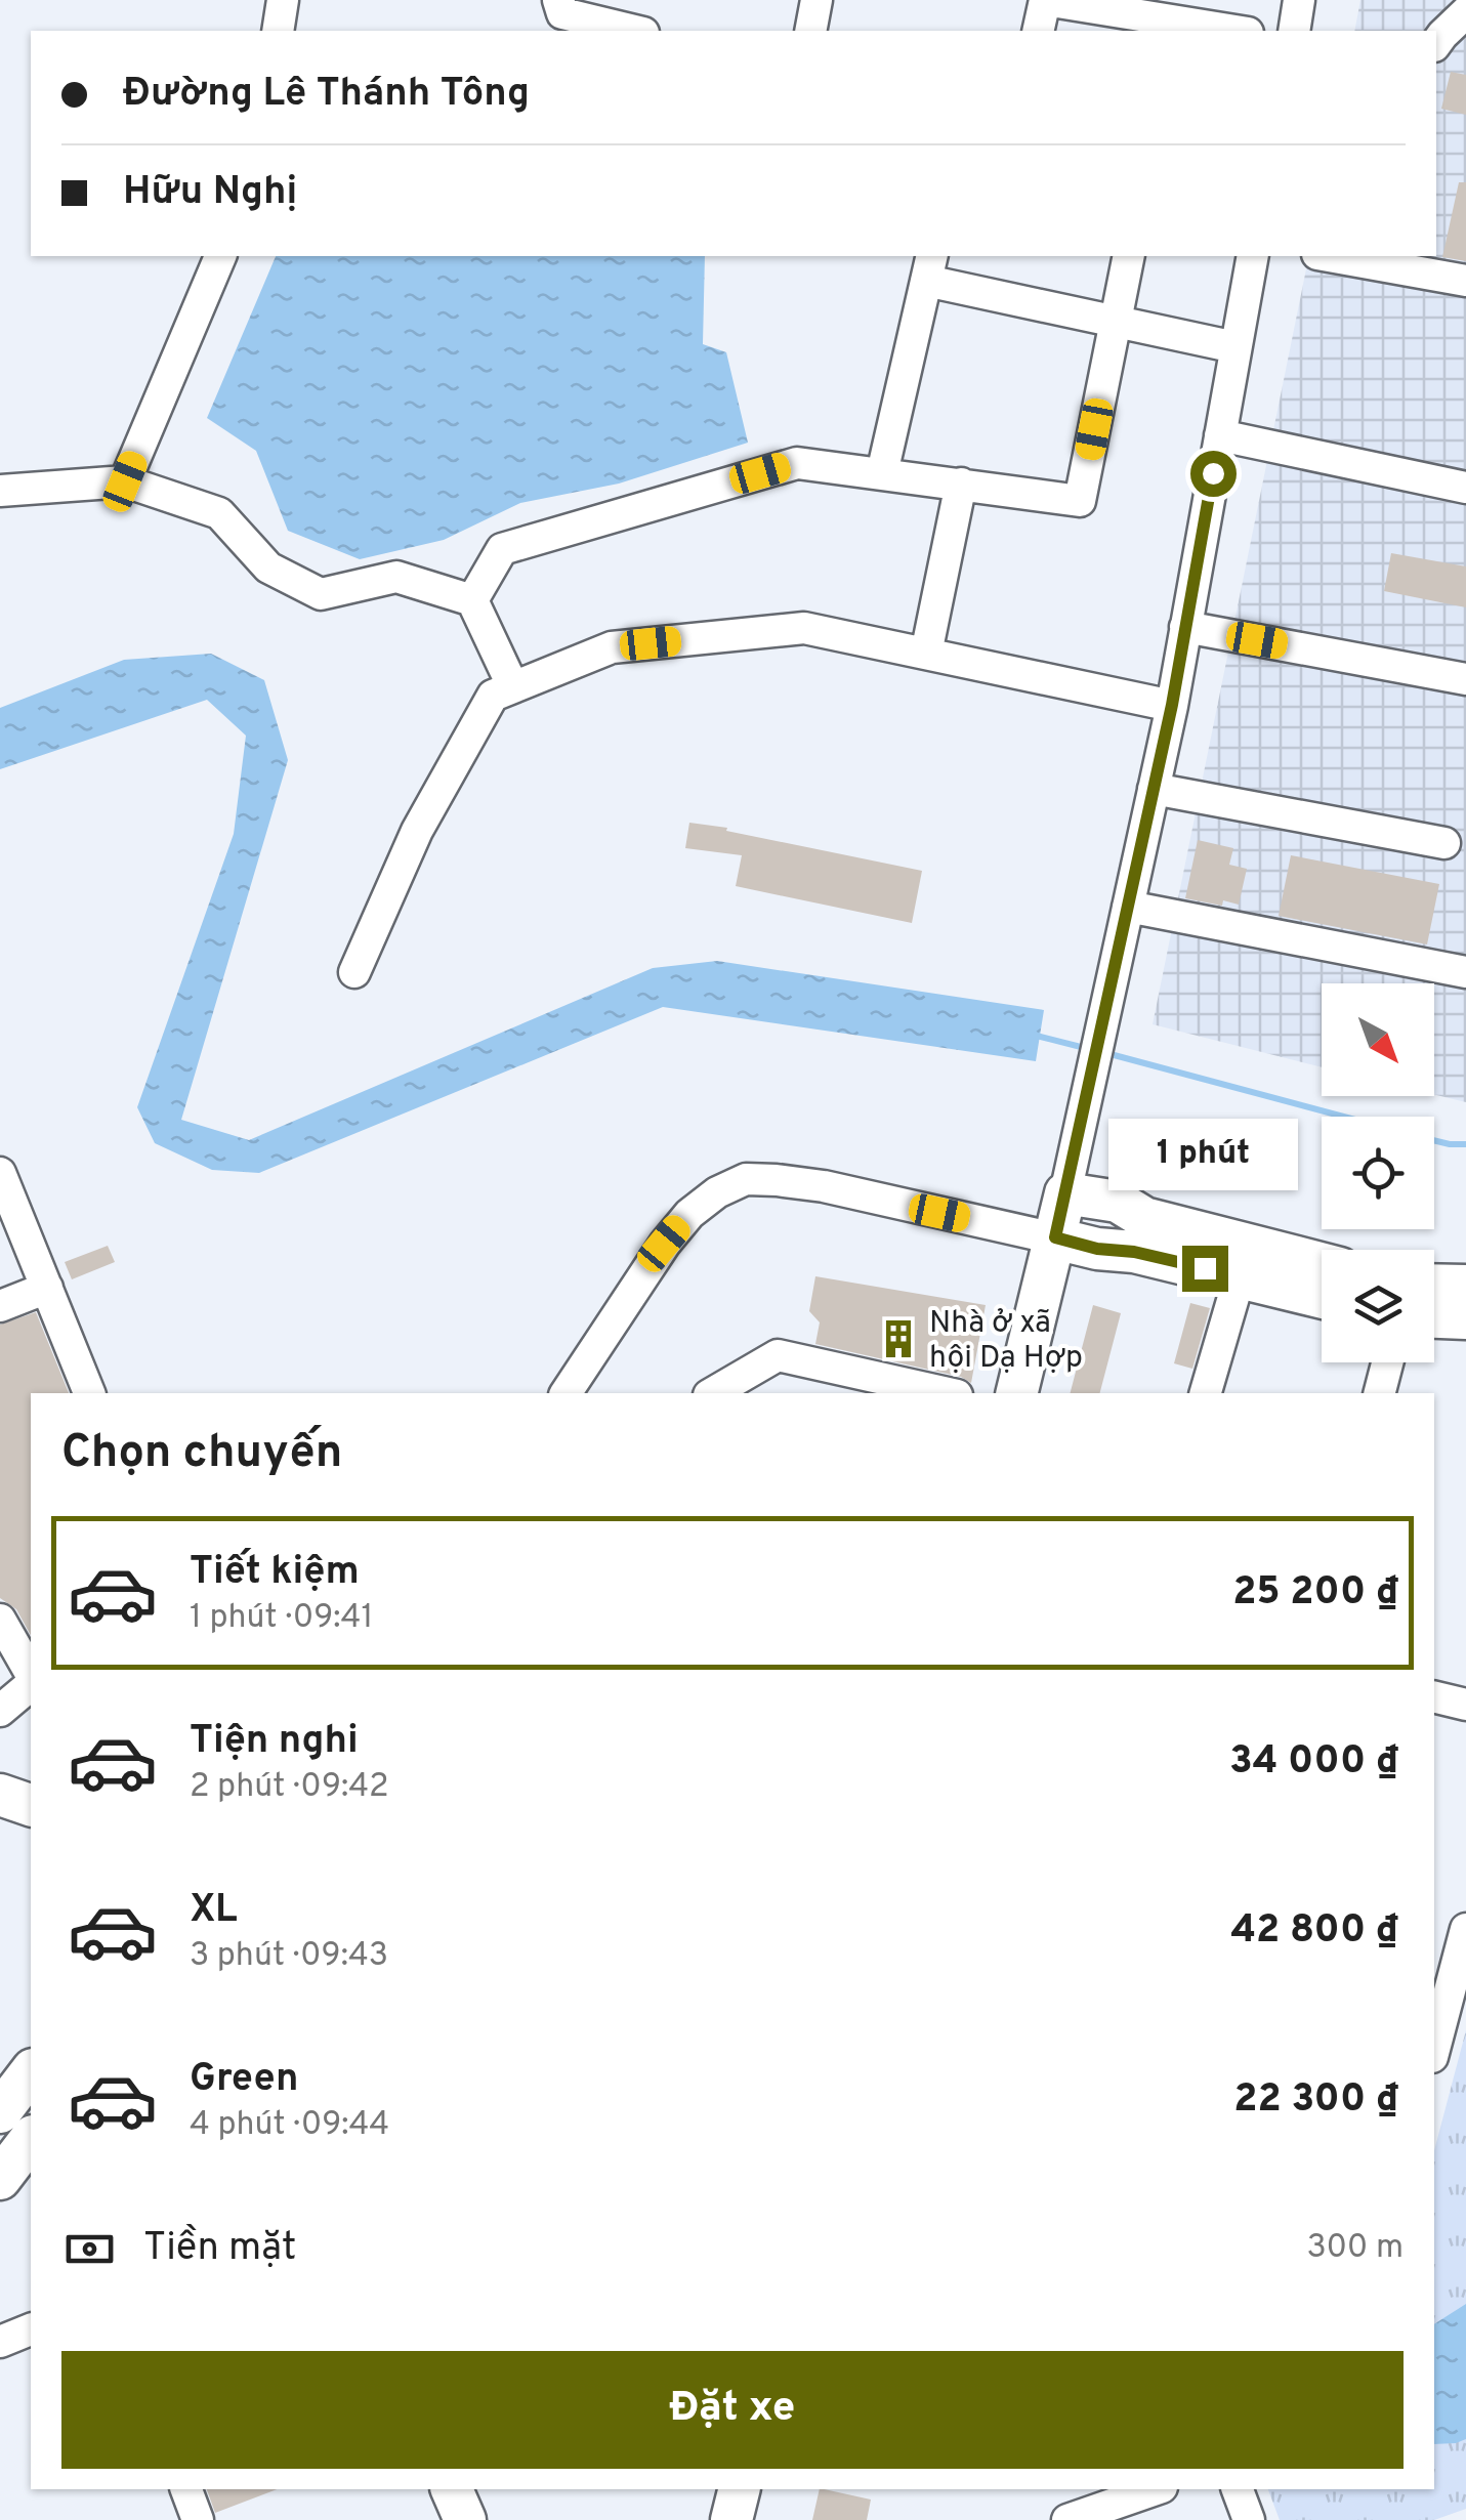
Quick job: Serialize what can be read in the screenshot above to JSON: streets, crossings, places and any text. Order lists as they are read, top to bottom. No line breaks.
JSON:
{"places":{"building":["Nhà ở xã hội Dạ Hợp"]},"north":"bottom right","page":{"banner":["Đường Lê Thánh Tông","Hữu Nghị"],"bubble":"1 phút","heading":"Chọn chuyến","list":[{"name":"Tiết kiệm","note":"1 phút · 09:41","value":"25 200 ₫"},{"name":"Tiện nghi","note":"2 phút · 09:42","value":"34 000 ₫"},{"name":"XL","note":"3 phút · 09:43","value":"42 800 ₫"},{"name":"Green","note":"4 phút · 09:44","value":"22 300 ₫"}],"pay":["Tiền mặt","300 m"],"buttons":"Đặt xe"}}
